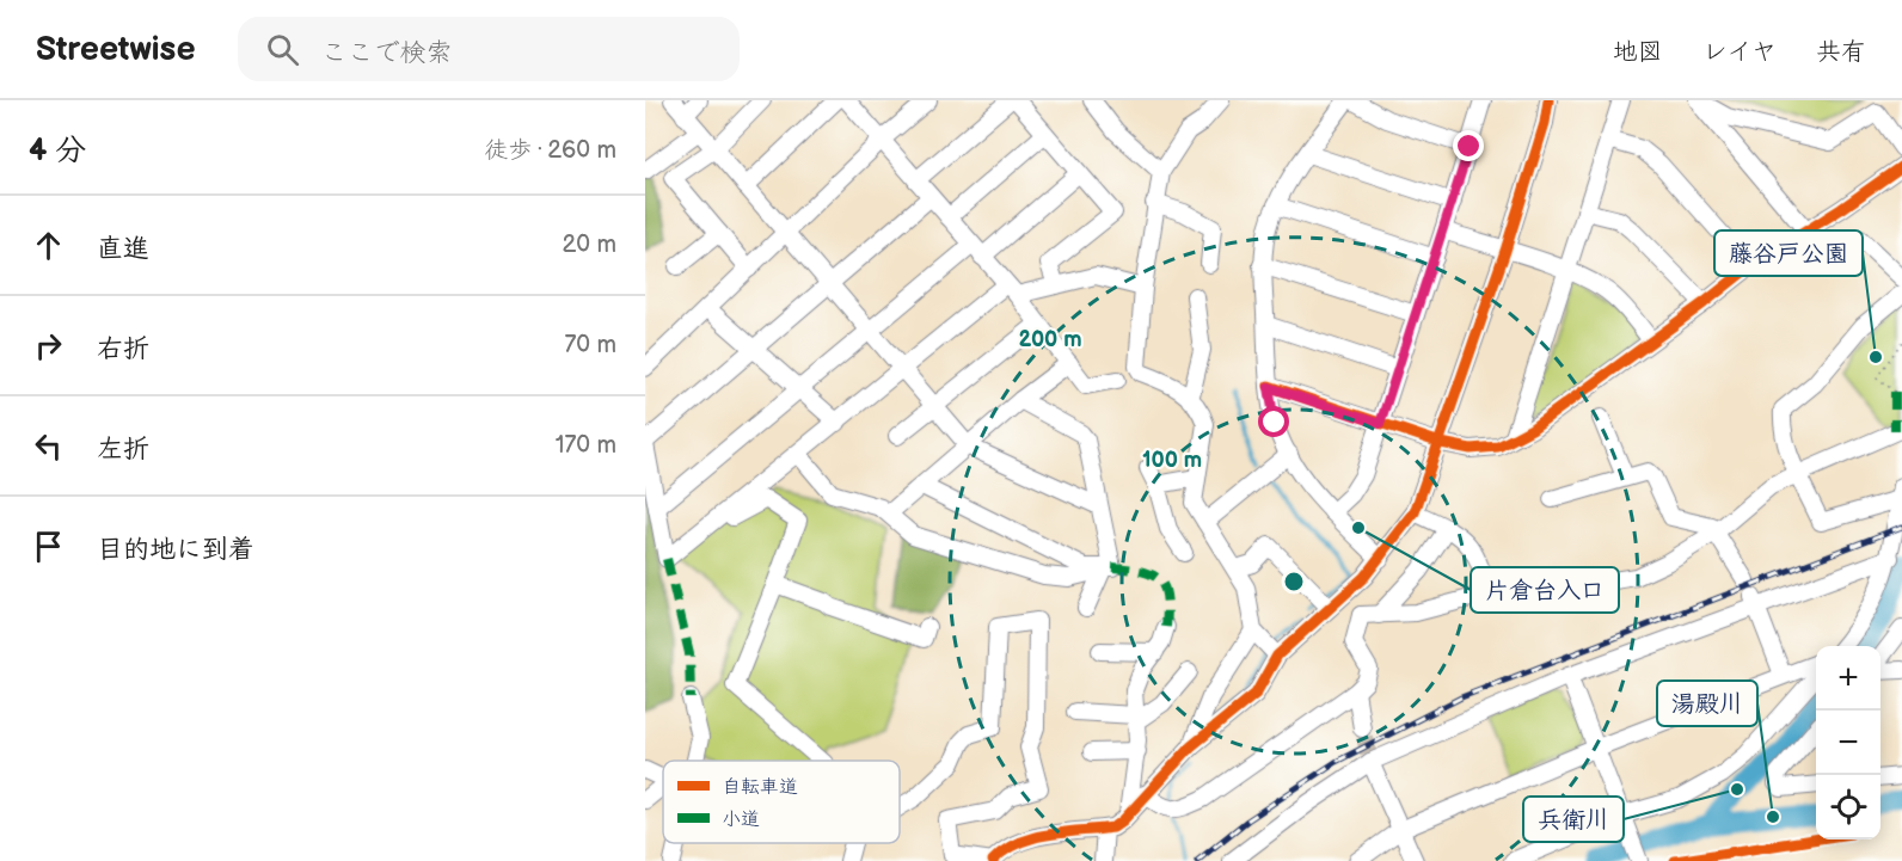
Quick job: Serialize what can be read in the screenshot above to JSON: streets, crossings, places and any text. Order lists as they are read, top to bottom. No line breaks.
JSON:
{"places":["藤谷戸公園","片倉台入口","兵衛川","湯殿川"],"legend":["自転車道","小道"],"page":{"header":"Streetwise","search":"ここで検索","nav":["地図","レイヤ","共有"],"heading":["4 分","徒歩 · 260 m"],"list":[["直進","20 m"],["右折","70 m"],["左折","170 m"],"目的地に到着"],"map_buttons":["+","−"]},"rings":["200 m","100 m"]}
